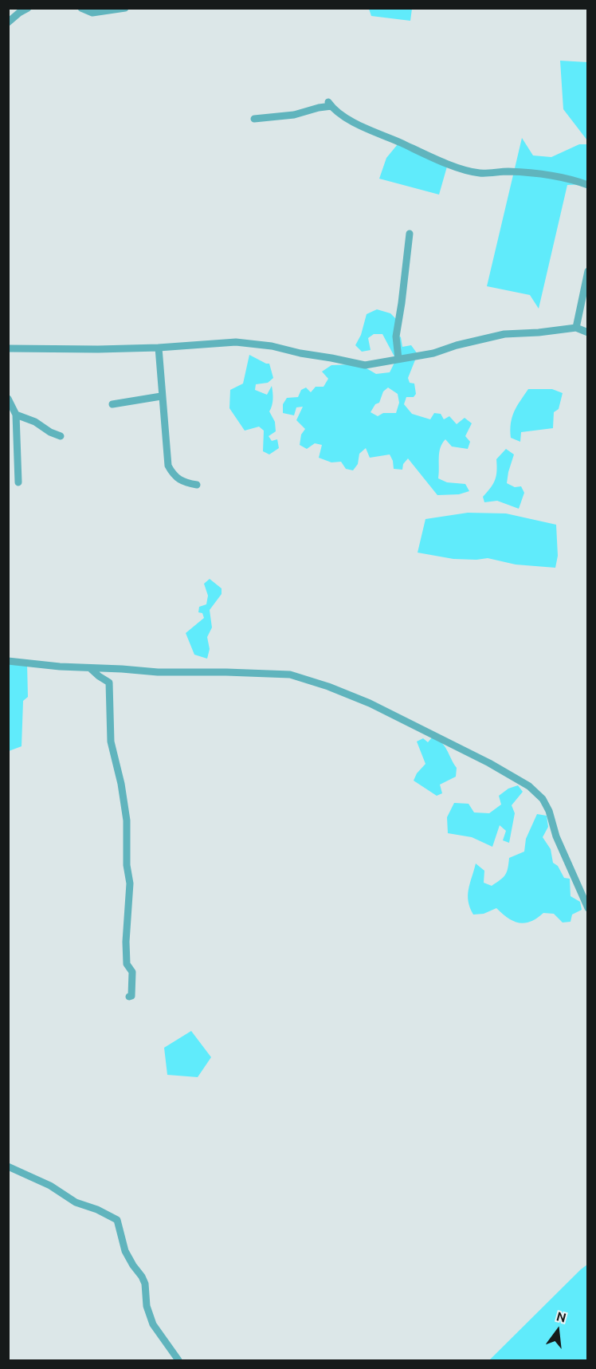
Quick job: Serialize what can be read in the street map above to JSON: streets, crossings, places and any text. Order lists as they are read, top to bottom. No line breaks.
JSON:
{"north":"top"}
